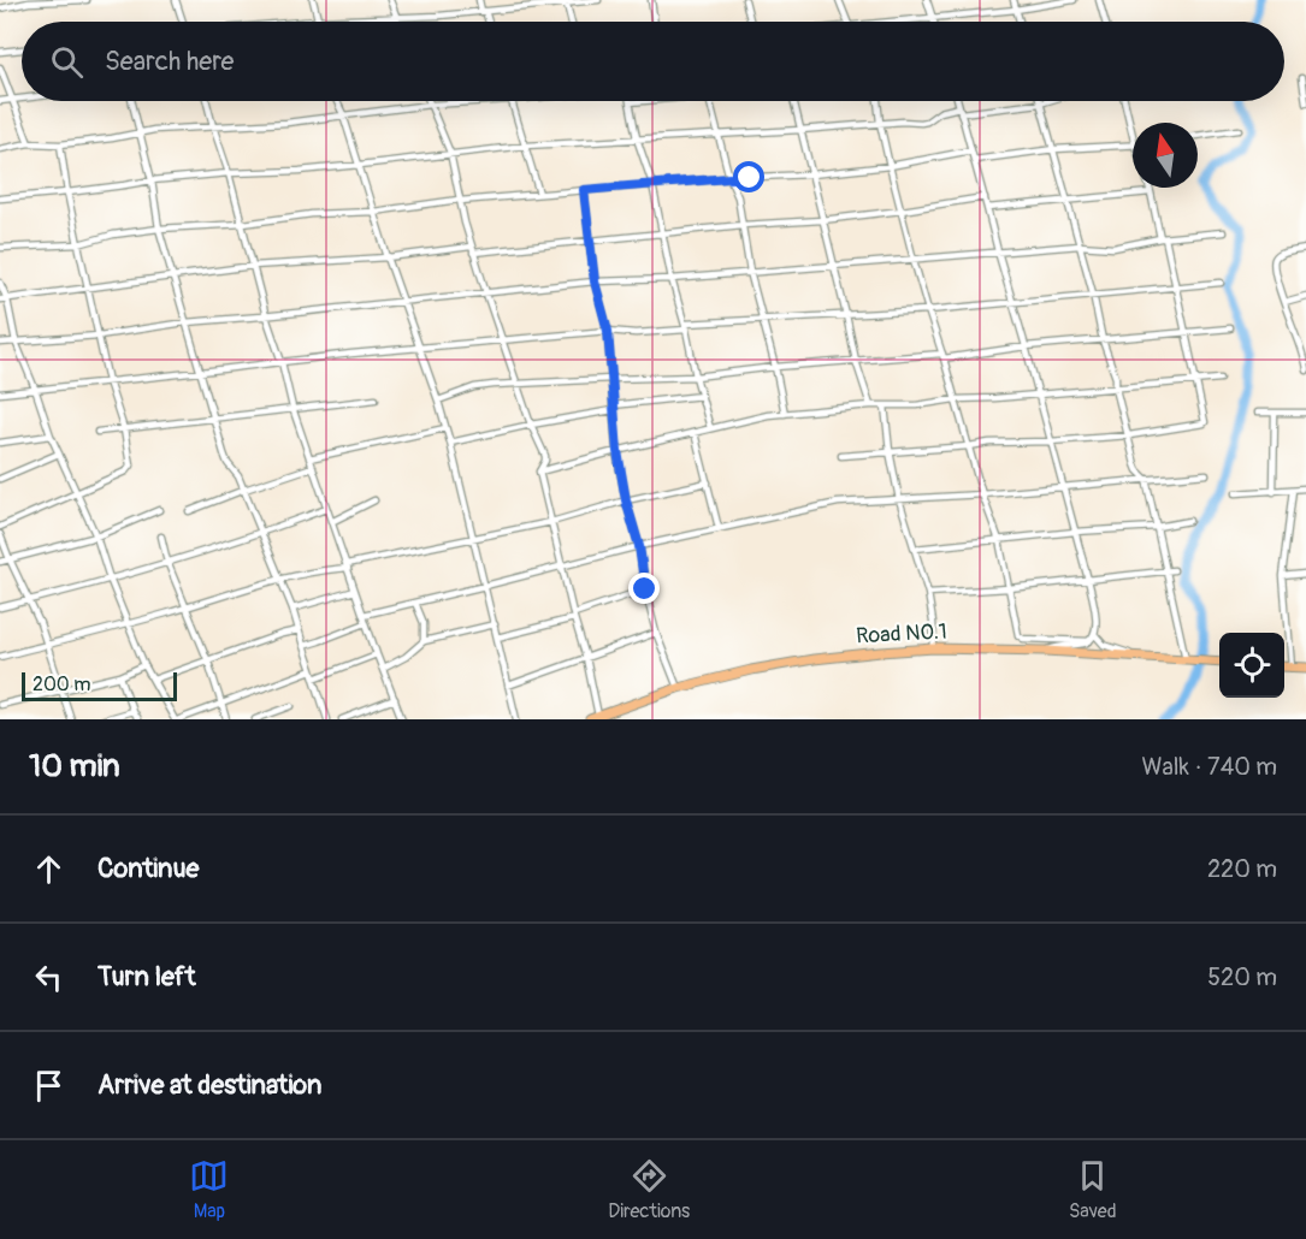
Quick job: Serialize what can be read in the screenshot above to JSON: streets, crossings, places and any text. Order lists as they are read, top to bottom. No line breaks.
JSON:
{"streets":{"highway":["Road NO.1"]},"scale_bar":"200 m","north":"top","page":{"search":"Search here","scale":"200 m","heading":["10 min","Walk · 740 m"],"list":[["Continue","220 m"],["Turn left","520 m"],"Arrive at destination"],"nav":["Map","Directions","Saved"]}}
